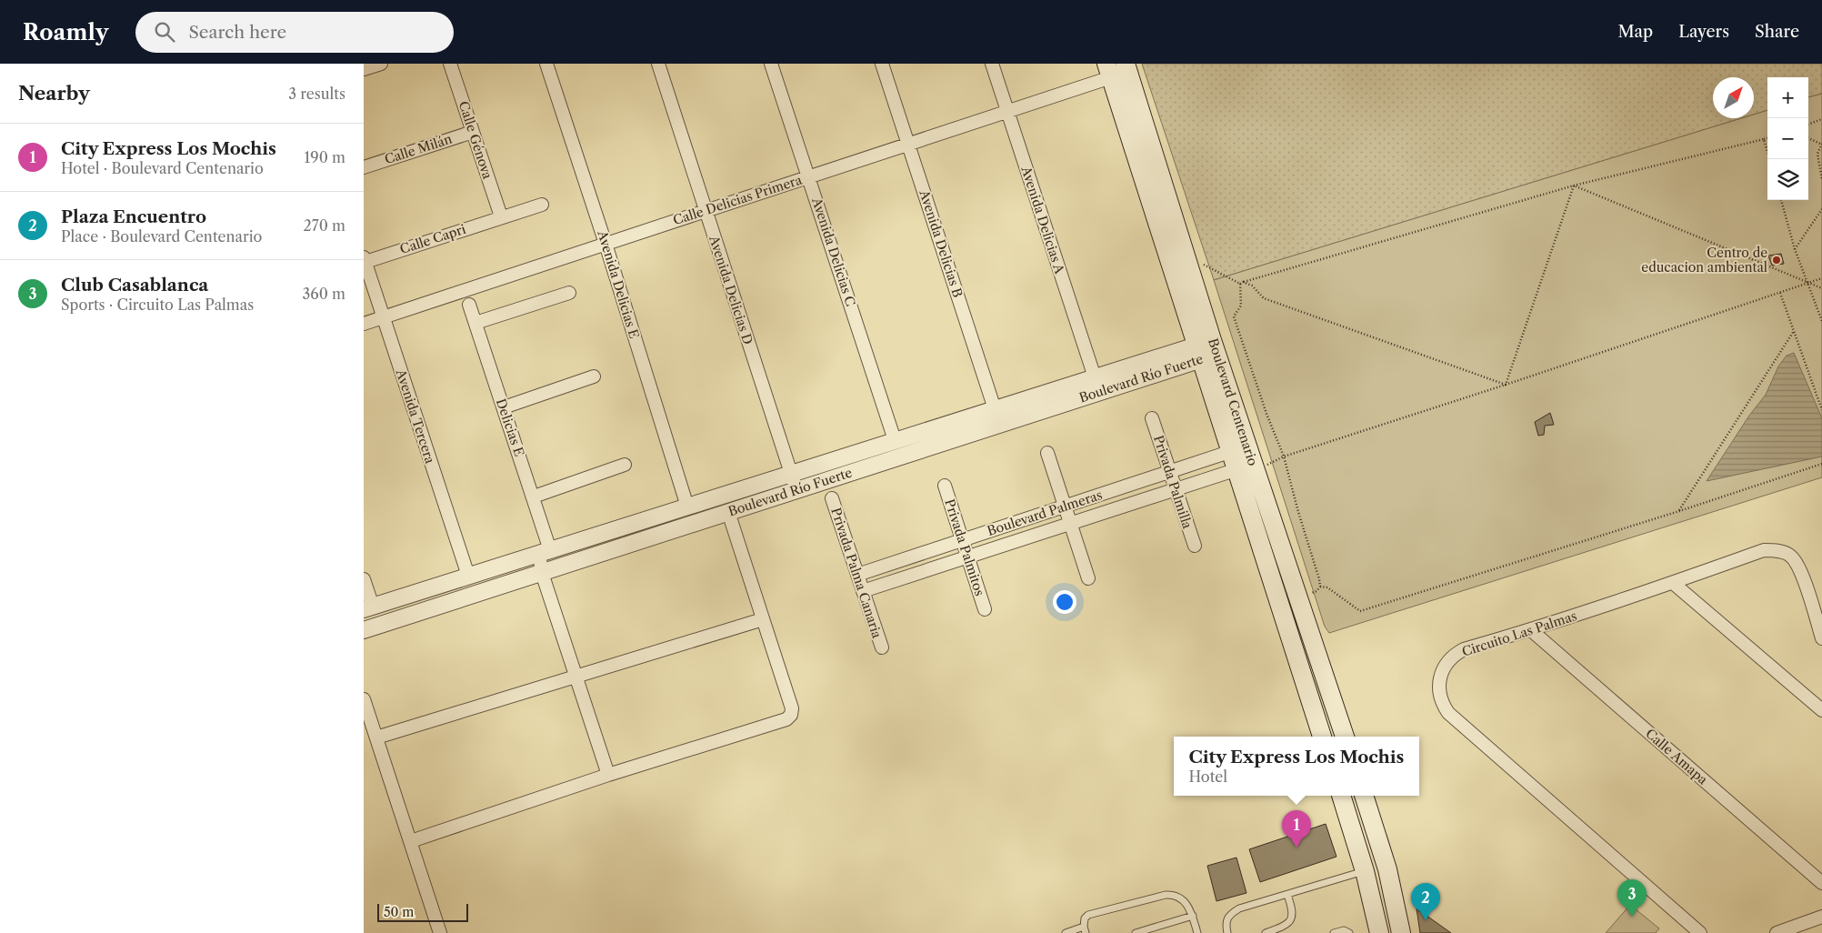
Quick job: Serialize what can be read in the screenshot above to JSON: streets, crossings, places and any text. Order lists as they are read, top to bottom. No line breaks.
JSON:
{"streets":{"main road":["Boulevard Centenario"],"street":["Calle Génova","Calle Milán","Calle Delicias Primera","Avenida Delicias A","Calle Capri","Avenida Delicias B","Avenida Delicias C","Avenida Delicias E","Avenida Delicias D","Boulevard Río Fuerte","Avenida Tercera","Delicias E","Privada Palmilla","Boulevard Palmeras","Privada Palmitos","Privada Palma Canaria","Circuito Las Palmas","Calle Amapa"]},"crossings":[["Calle Génova","Calle Milán"],["Calle Génova","Calle Capri"],["Calle Delicias Primera","Avenida Delicias A"],["Calle Delicias Primera","Avenida Delicias B"],["Calle Delicias Primera","Avenida Delicias C"],["Calle Delicias Primera","Avenida Delicias E"],["Calle Delicias Primera","Avenida Delicias D"],["Calle Delicias Primera","Boulevard Centenario"],["Calle Delicias Primera","Avenida Tercera"],["Avenida Delicias A","Boulevard Río Fuerte"],["Calle Capri","Avenida Tercera"],["Avenida Delicias B","Boulevard Río Fuerte"],["Avenida Delicias C","Boulevard Río Fuerte"],["Avenida Delicias E","Boulevard Río Fuerte"],["Avenida Delicias D","Boulevard Río Fuerte"],["Boulevard Río Fuerte","Boulevard Centenario"],["Boulevard Río Fuerte","Avenida Tercera"],["Boulevard Río Fuerte","Delicias E"],["Boulevard Centenario","Boulevard Palmeras"],["Privada Palmilla","Boulevard Palmeras"],["Boulevard Palmeras","Privada Palmitos"],["Boulevard Palmeras","Privada Palma Canaria"],["Circuito Las Palmas","Calle Amapa"]],"places":["Centro de educacion ambiental"],"scale_bar":"50 m","north":"top right","page":{"header":"Roamly","search":"Search here","nav":["Map","Layers","Share"],"heading":["Nearby","3 results"],"map_buttons":["+","−"],"list":[{"mark":"1","name":"City Express Los Mochis","note":"Hotel · Boulevard Centenario","value":"190 m"},{"mark":"2","name":"Plaza Encuentro","note":"Place · Boulevard Centenario","value":"270 m"},{"mark":"3","name":"Club Casablanca","note":"Sports · Circuito Las Palmas","value":"360 m"}],"popup":["City Express Los Mochis","Hotel"],"pins":["1","3","2"],"scale":"50 m"}}
